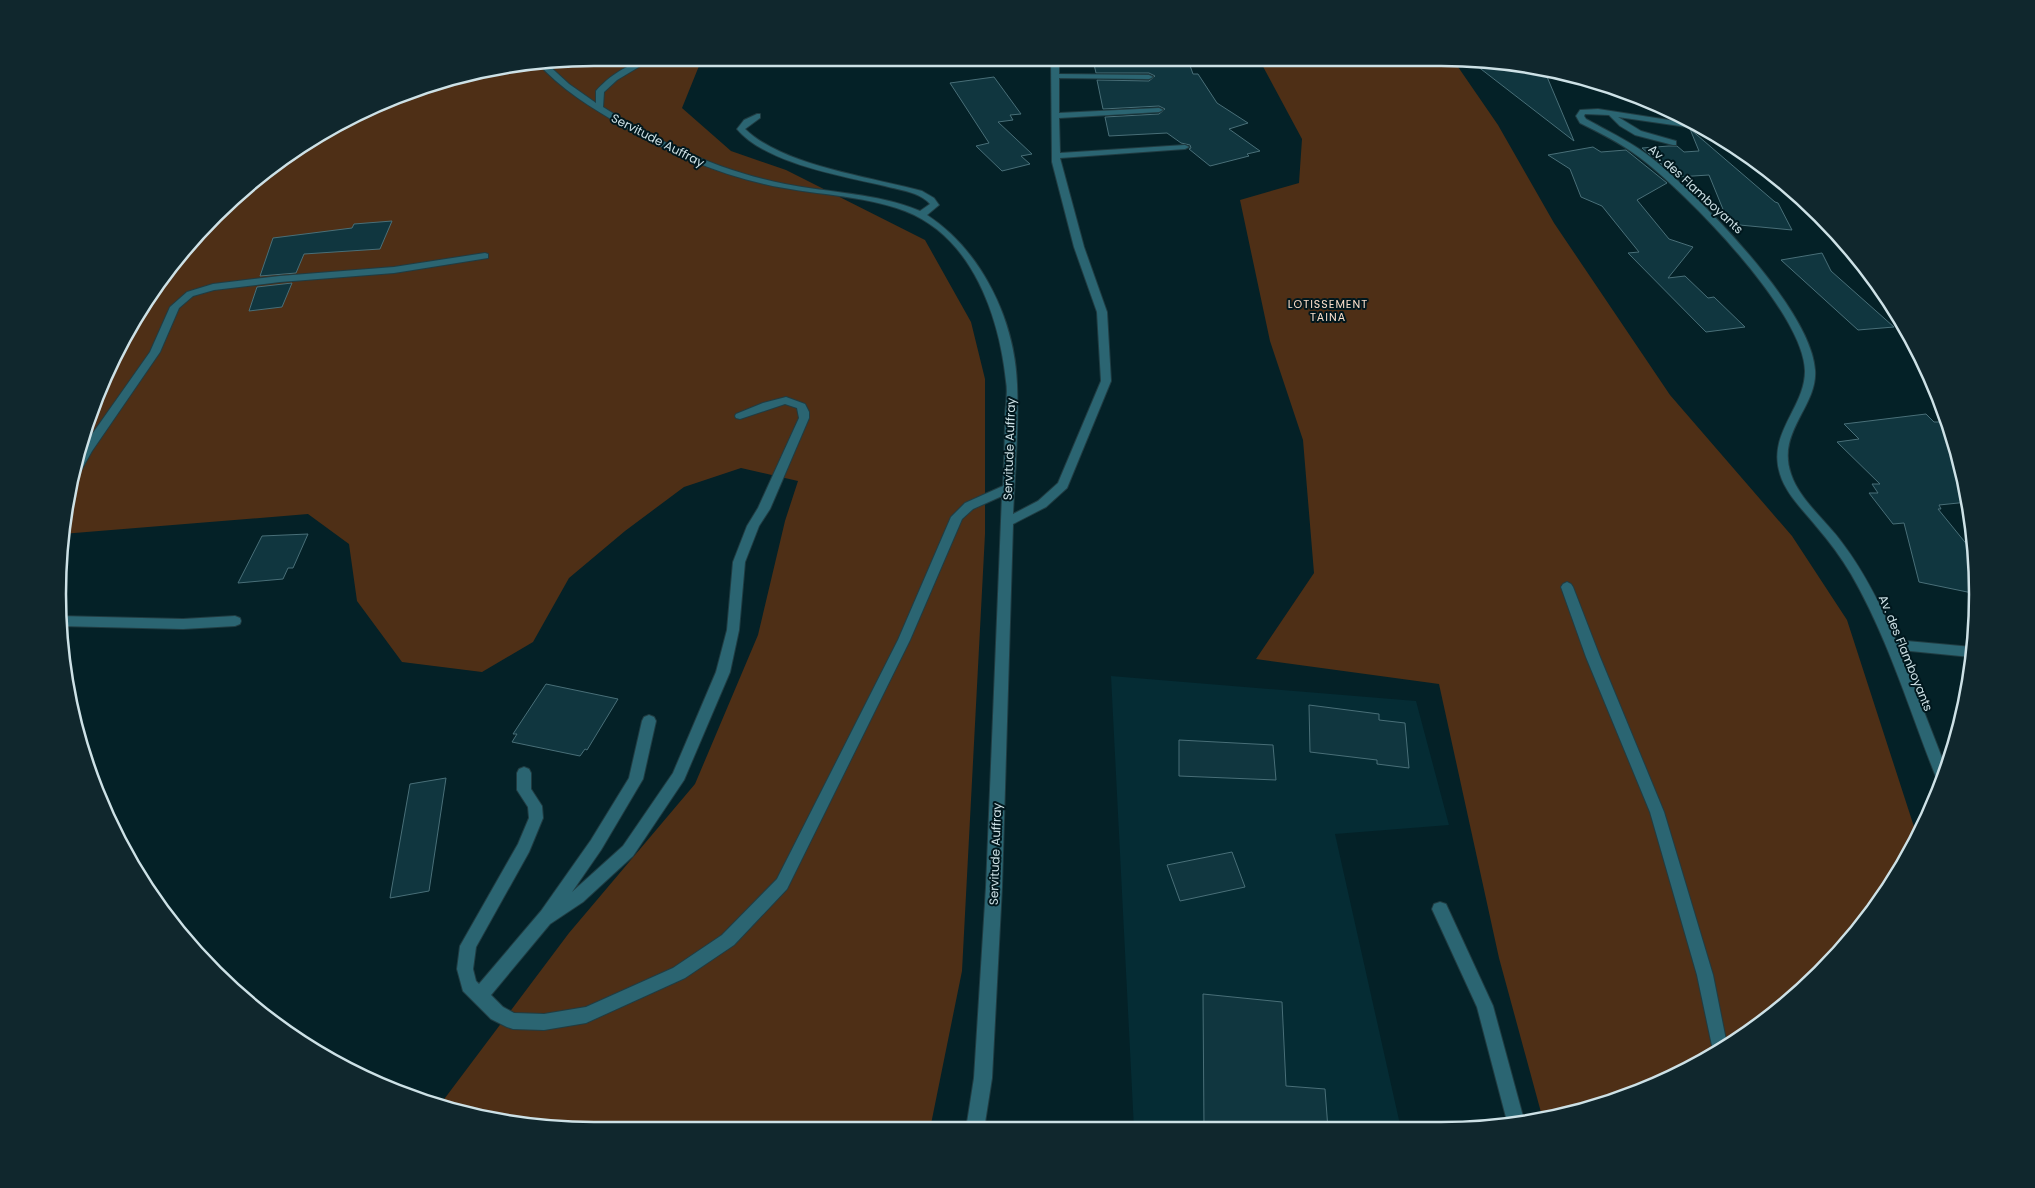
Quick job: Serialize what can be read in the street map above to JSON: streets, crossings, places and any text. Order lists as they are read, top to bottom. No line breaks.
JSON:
{"streets":{"street":["Servitude Auffray","Av. des Flamboyants"]},"districts":["LOTISSEMENT TAINA"]}
